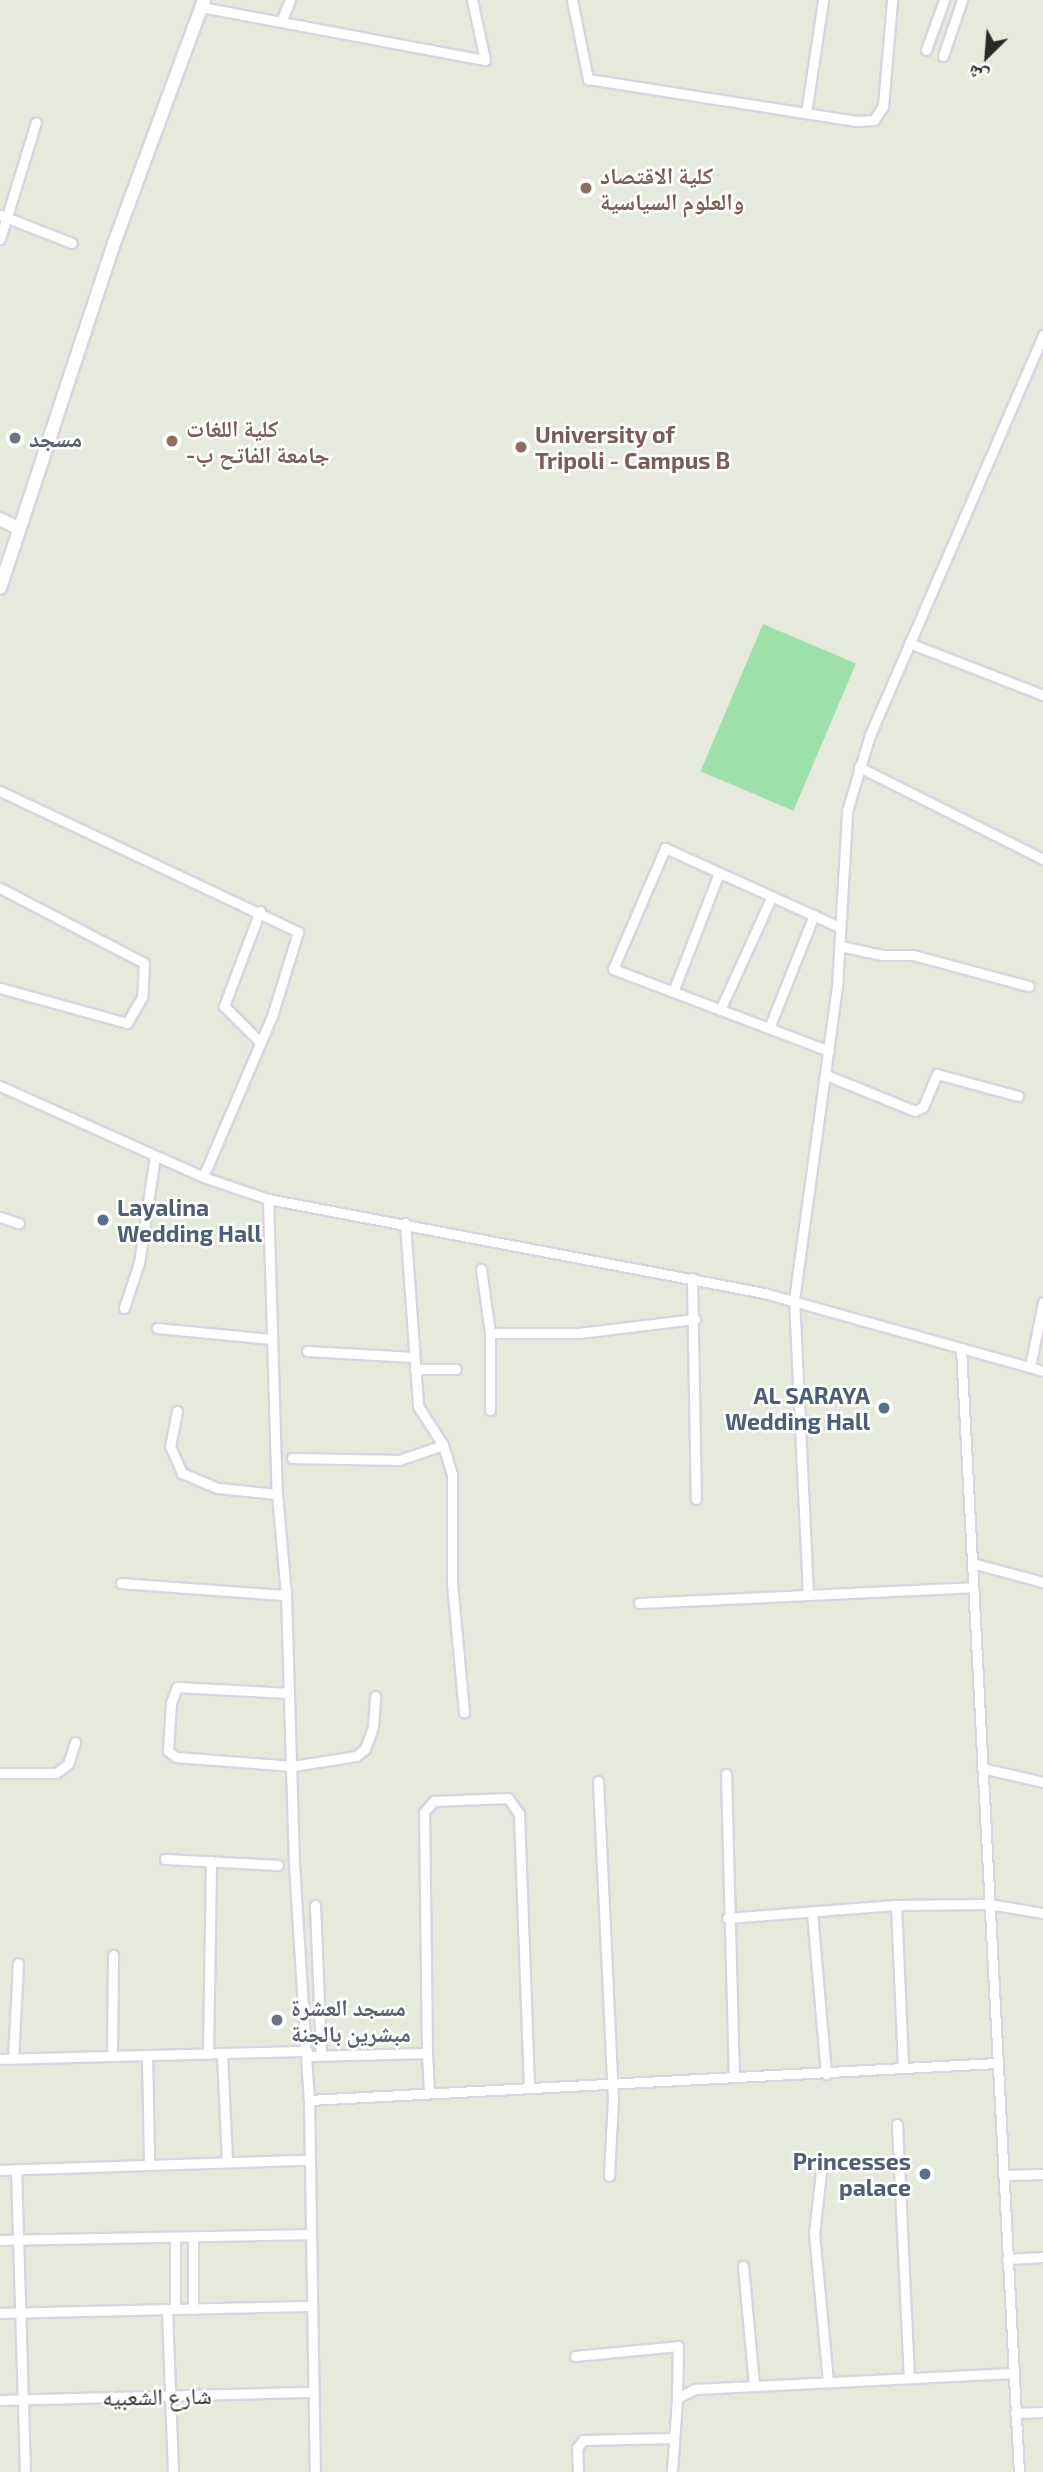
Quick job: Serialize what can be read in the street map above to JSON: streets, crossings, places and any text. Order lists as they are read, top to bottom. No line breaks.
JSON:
{"streets":{"street":["شارع الشعبيه"]},"places":["كلية الاقتصاد والعلوم السياسية","مسجد","كلية اللغات -جامعة الفاتح ب","University of Tripoli - Campus B","Layalina Wedding Hall","AL SARAYA Wedding Hall","مسجد العشرة مبشرين بالجنة","Princesses palace"],"north":"bottom left"}
